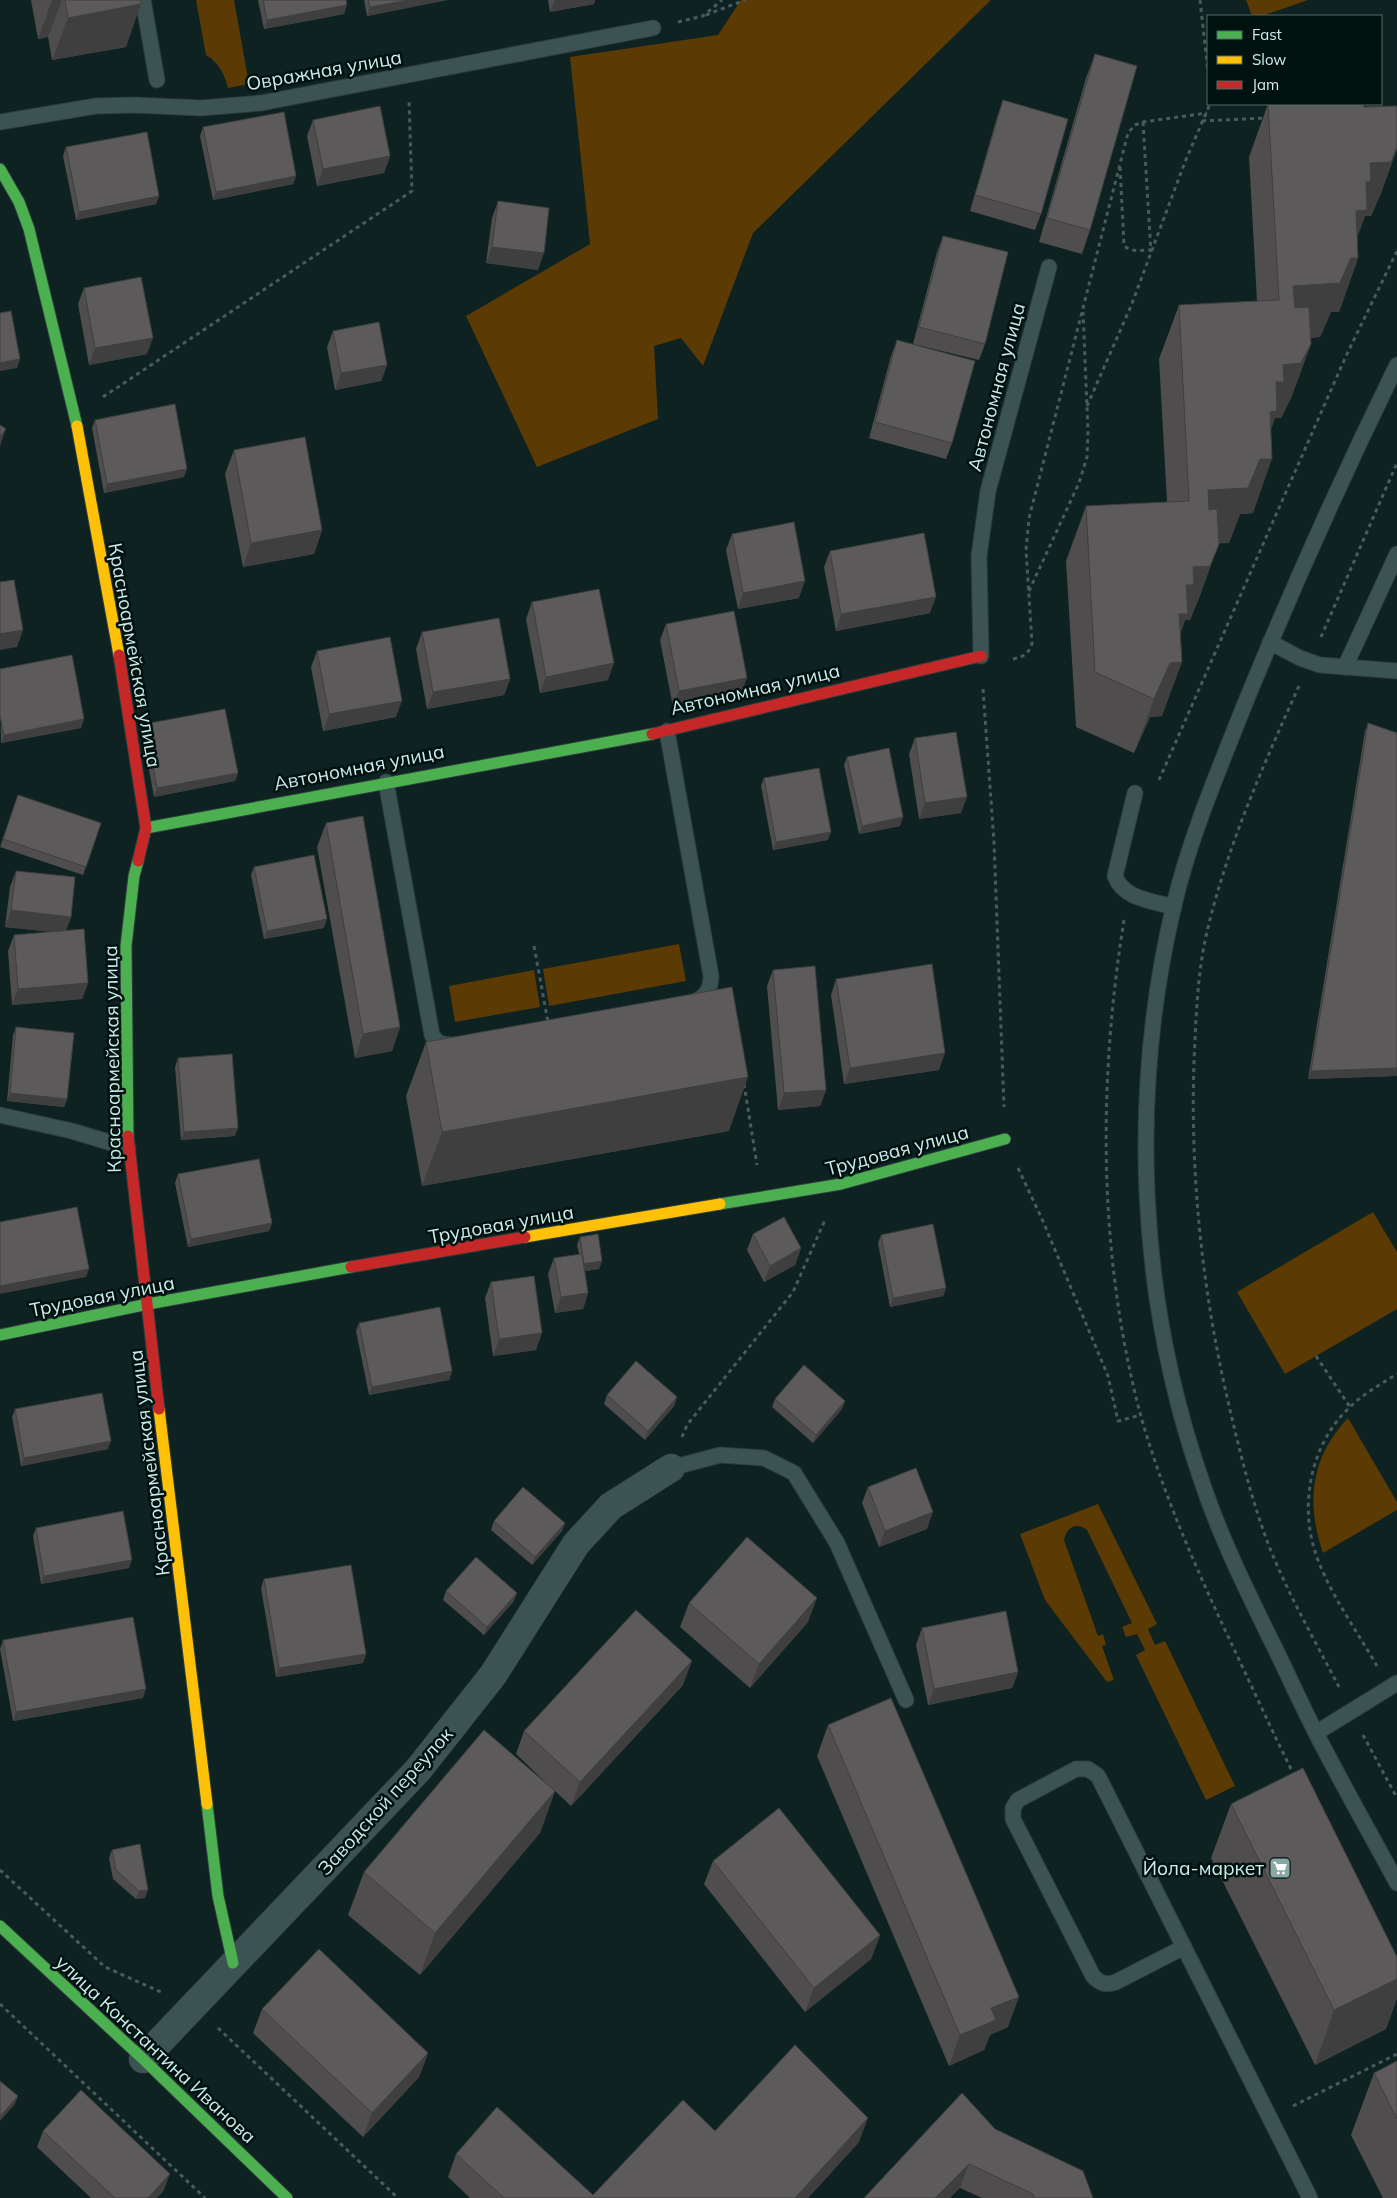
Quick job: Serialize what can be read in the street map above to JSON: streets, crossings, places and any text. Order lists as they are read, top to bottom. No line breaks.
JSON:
{"streets":{"street":["Автономная улица","Красноармейская улица","Трудовая улица","Заводской переулок","улица Константина Иванова"],"lane":["Овражная улица"]},"crossings":[["Автономная улица","Красноармейская улица"],["Красноармейская улица","Трудовая улица"],["Красноармейская улица","Заводской переулок"],["Заводской переулок","улица Константина Иванова"]],"places":{"supermarket":["Йола-маркет"]},"legend":["Fast","Slow","Jam"]}
